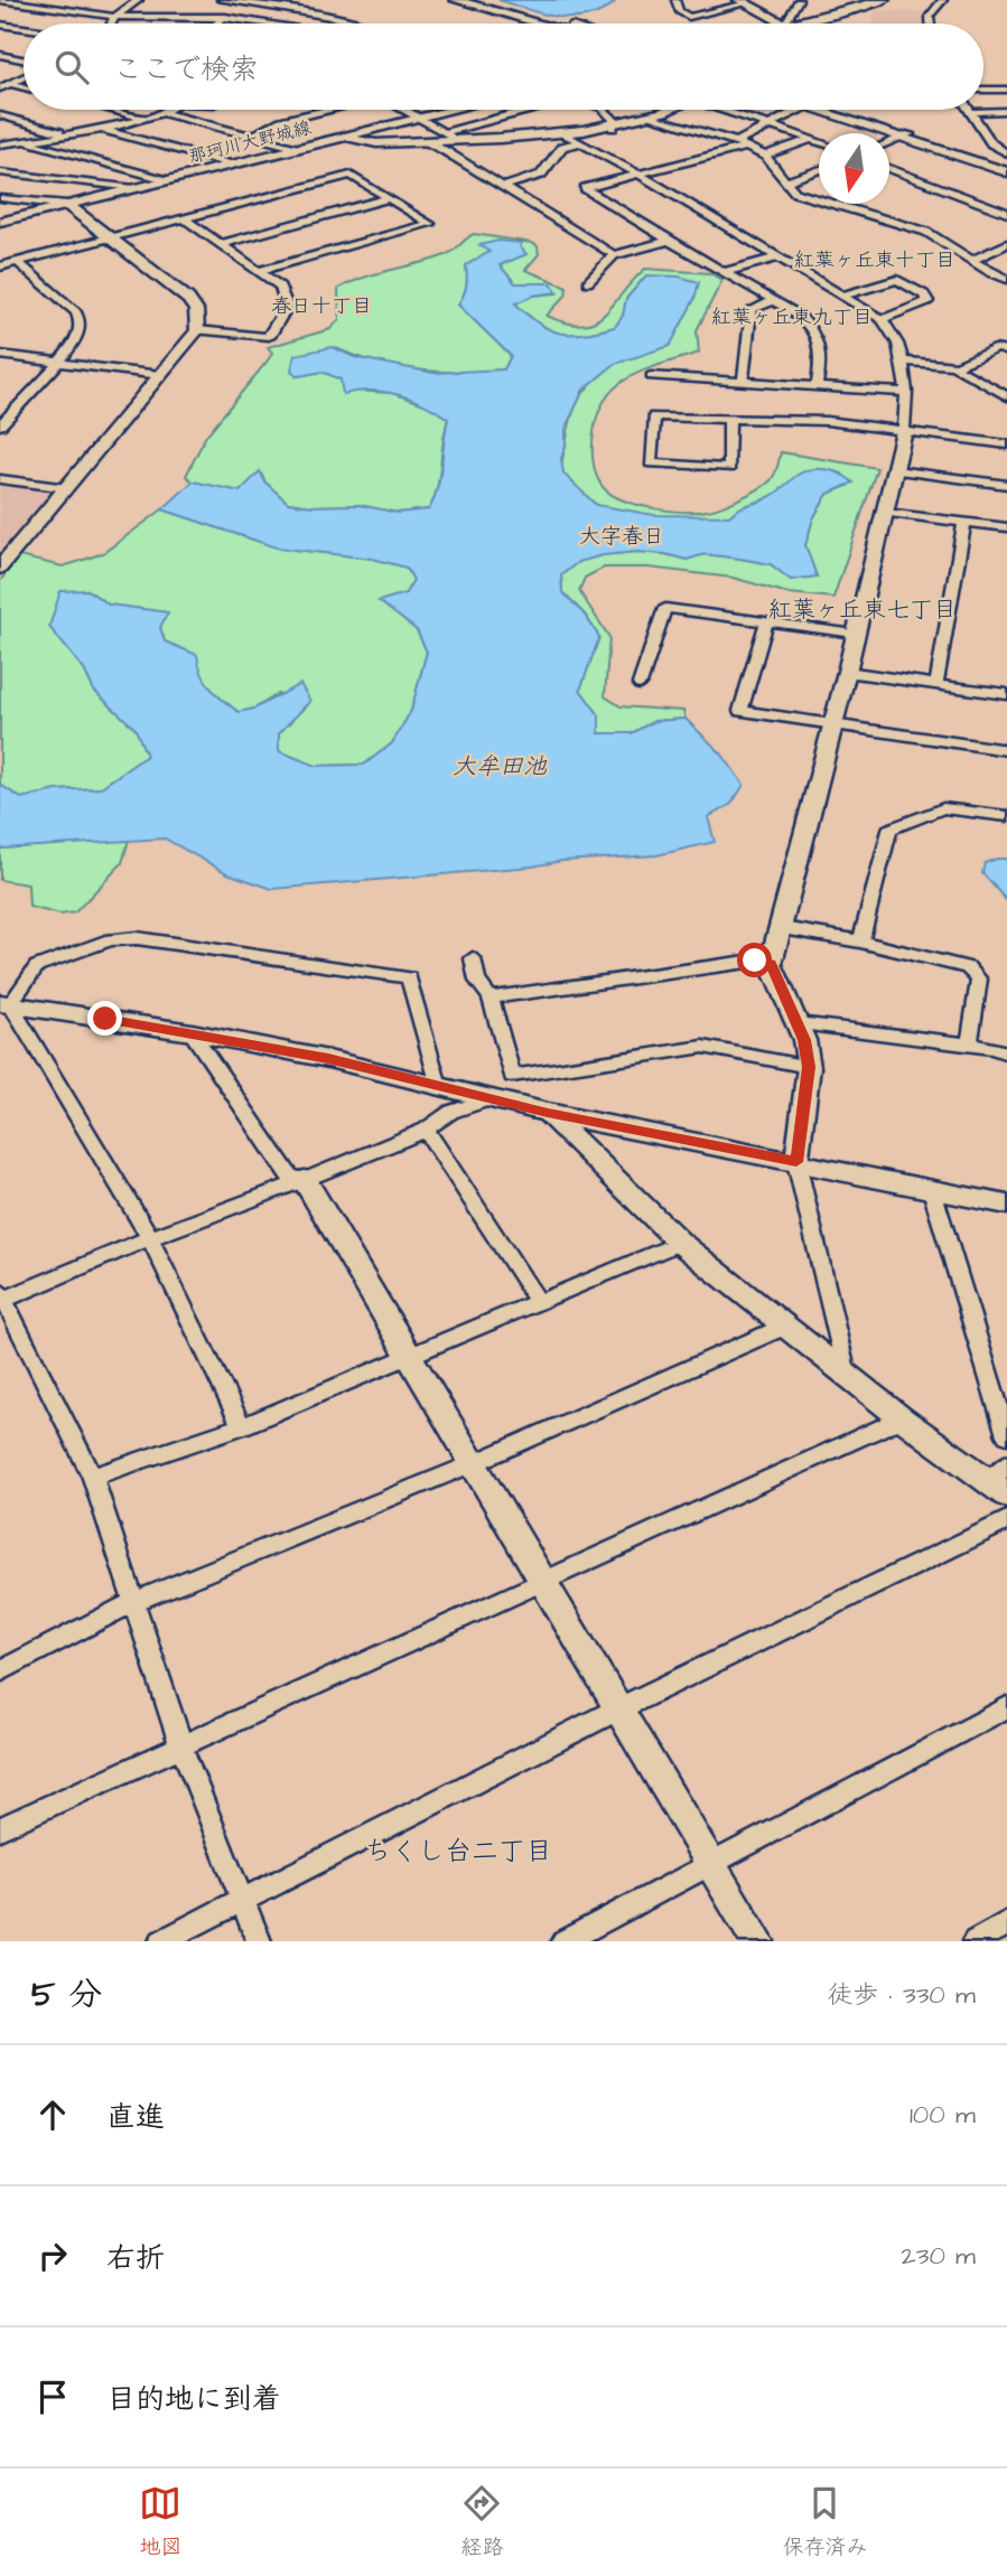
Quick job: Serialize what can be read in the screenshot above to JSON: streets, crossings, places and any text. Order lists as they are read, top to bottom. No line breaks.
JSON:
{"streets":{"street":["那珂川大野城線"]},"districts":["紅葉ヶ丘東十丁目","春日十丁目","紅葉ヶ丘東九丁目","大字春日","紅葉ヶ丘東七丁目","ちくし台二丁目"],"water":["大牟田池"],"north":"bottom","page":{"search":"ここで検索","heading":["5 分","徒歩 · 330 m"],"list":[["直進","100 m"],["右折","230 m"],"目的地に到着"],"nav":["地図","経路","保存済み"]}}
